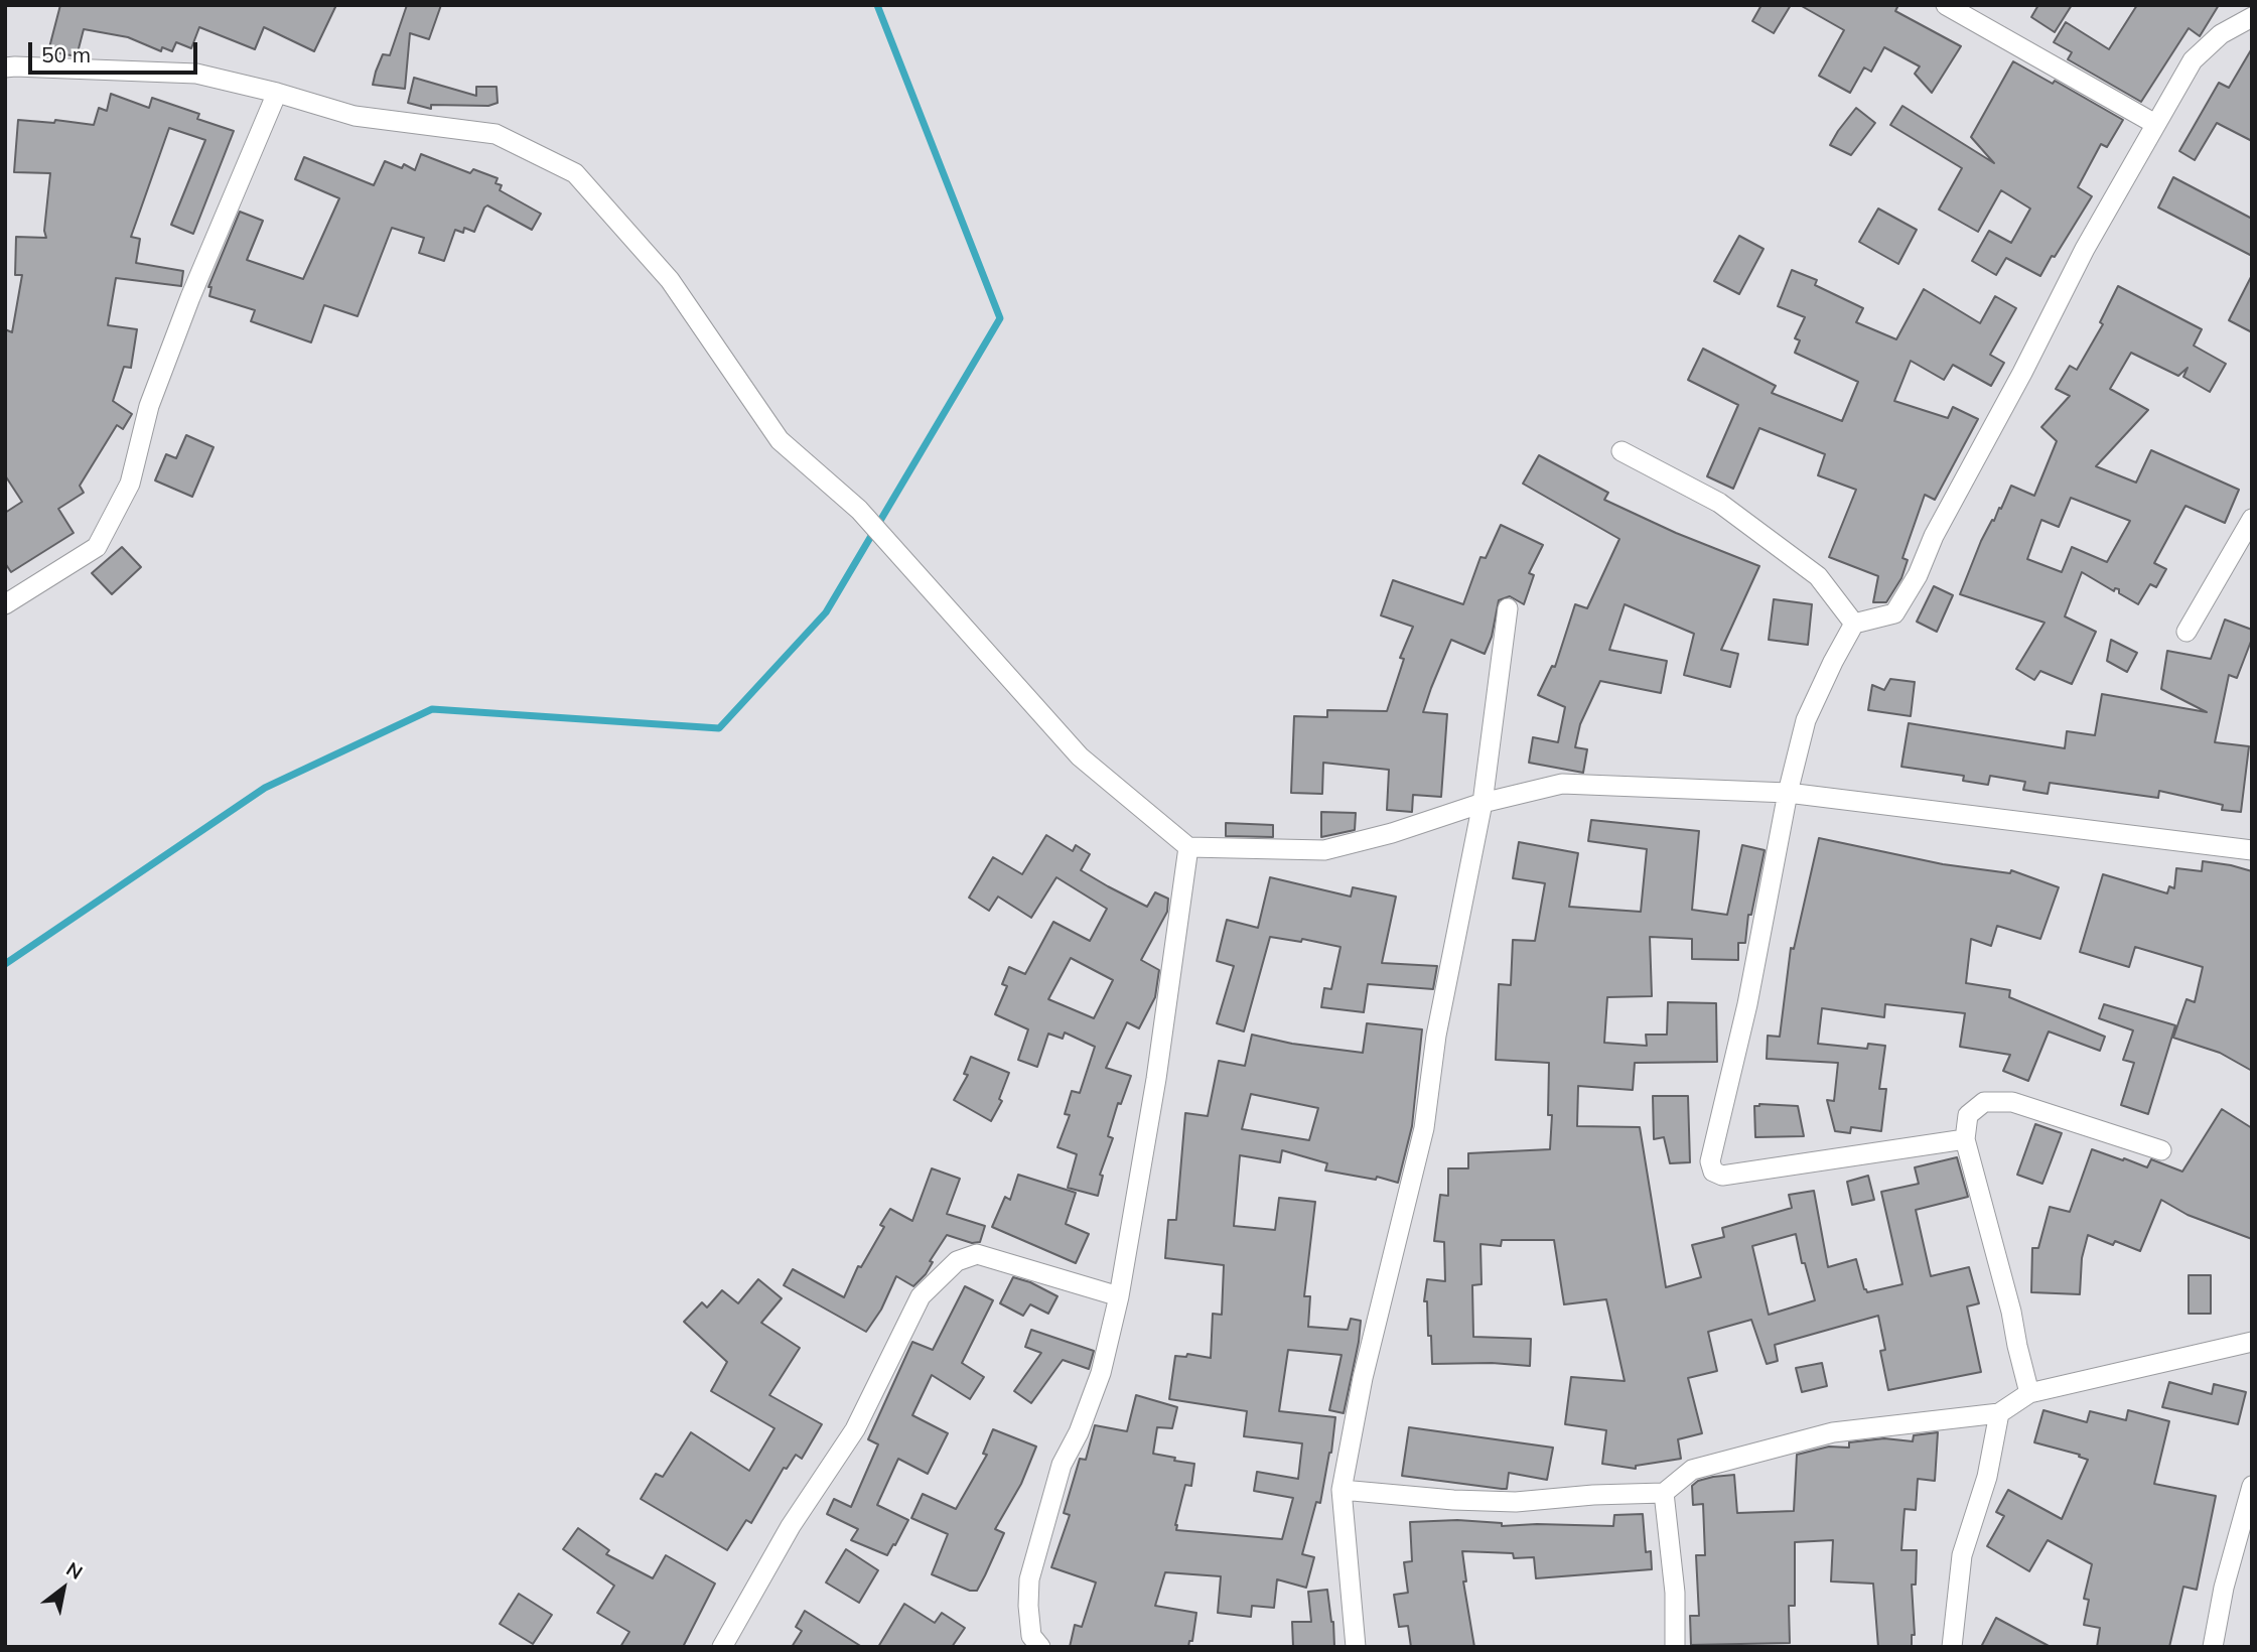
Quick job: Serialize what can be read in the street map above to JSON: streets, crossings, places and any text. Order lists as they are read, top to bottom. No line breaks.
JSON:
{"scale_bar":"50 m","north":"top right"}
